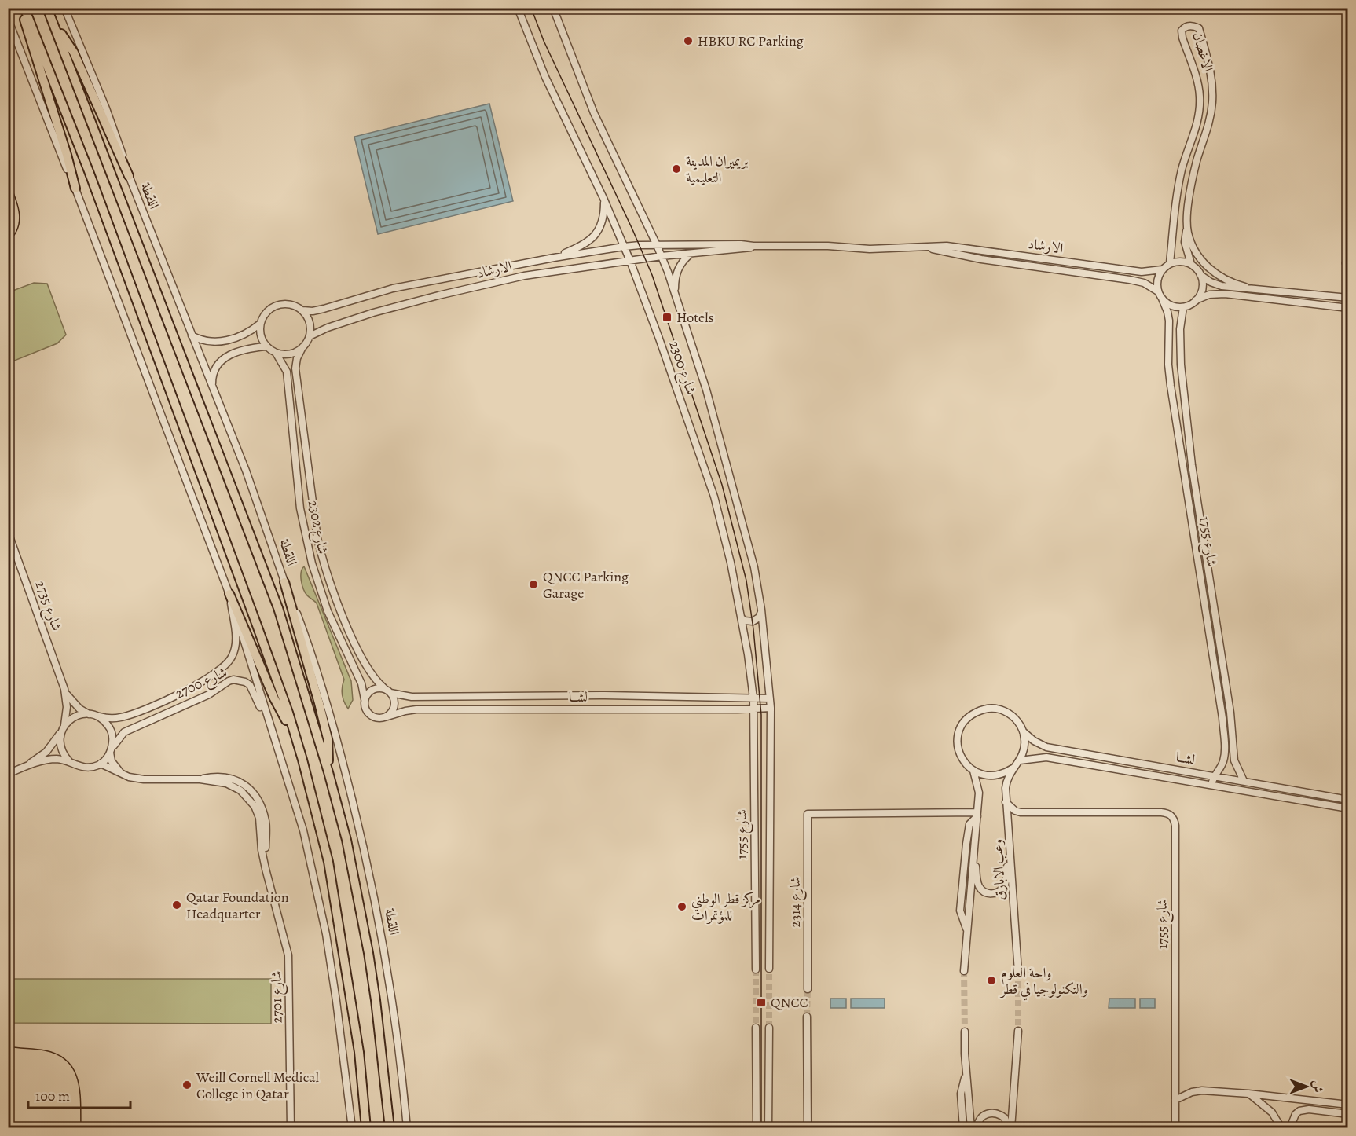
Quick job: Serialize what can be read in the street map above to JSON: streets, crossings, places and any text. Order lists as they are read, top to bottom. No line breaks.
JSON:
{"streets":{"main road":["اللقطة"],"street":["الاغصان","الارشاد","شارع 2300","شارع 2302","شارع 1755","شارع 2735","شارع 2700","لشــا","وعب الابارق","شارع 2314","شارع 2701"]},"crossings":[["الاغصان","الارشاد"],["الاغصان","شارع 1755"],["الارشاد","شارع 2300"],["الارشاد","شارع 2302"],["الارشاد","شارع 1755"],["شارع 2300","شارع 1755"],["شارع 2300","لشــا"],["شارع 2302","لشــا"],["شارع 1755","لشــا"],["شارع 2735","شارع 2700"],["شارع 2735","شارع 2701"],["شارع 2700","شارع 2701"],["لشــا","وعب الابارق"]],"places":{"other":["HBKU RC Parking","بريميران المدينة التعليمية","QNCC Parking Garage","Qatar Foundation Headquarter","مركز قطر الوطني للمؤتمرات","واحة العلوم والتكنولوجيا في قطر","Weill Cornell Medical College in Qatar"],"transit":["Hotels","QNCC"]},"scale_bar":"100 m","north":"right"}
